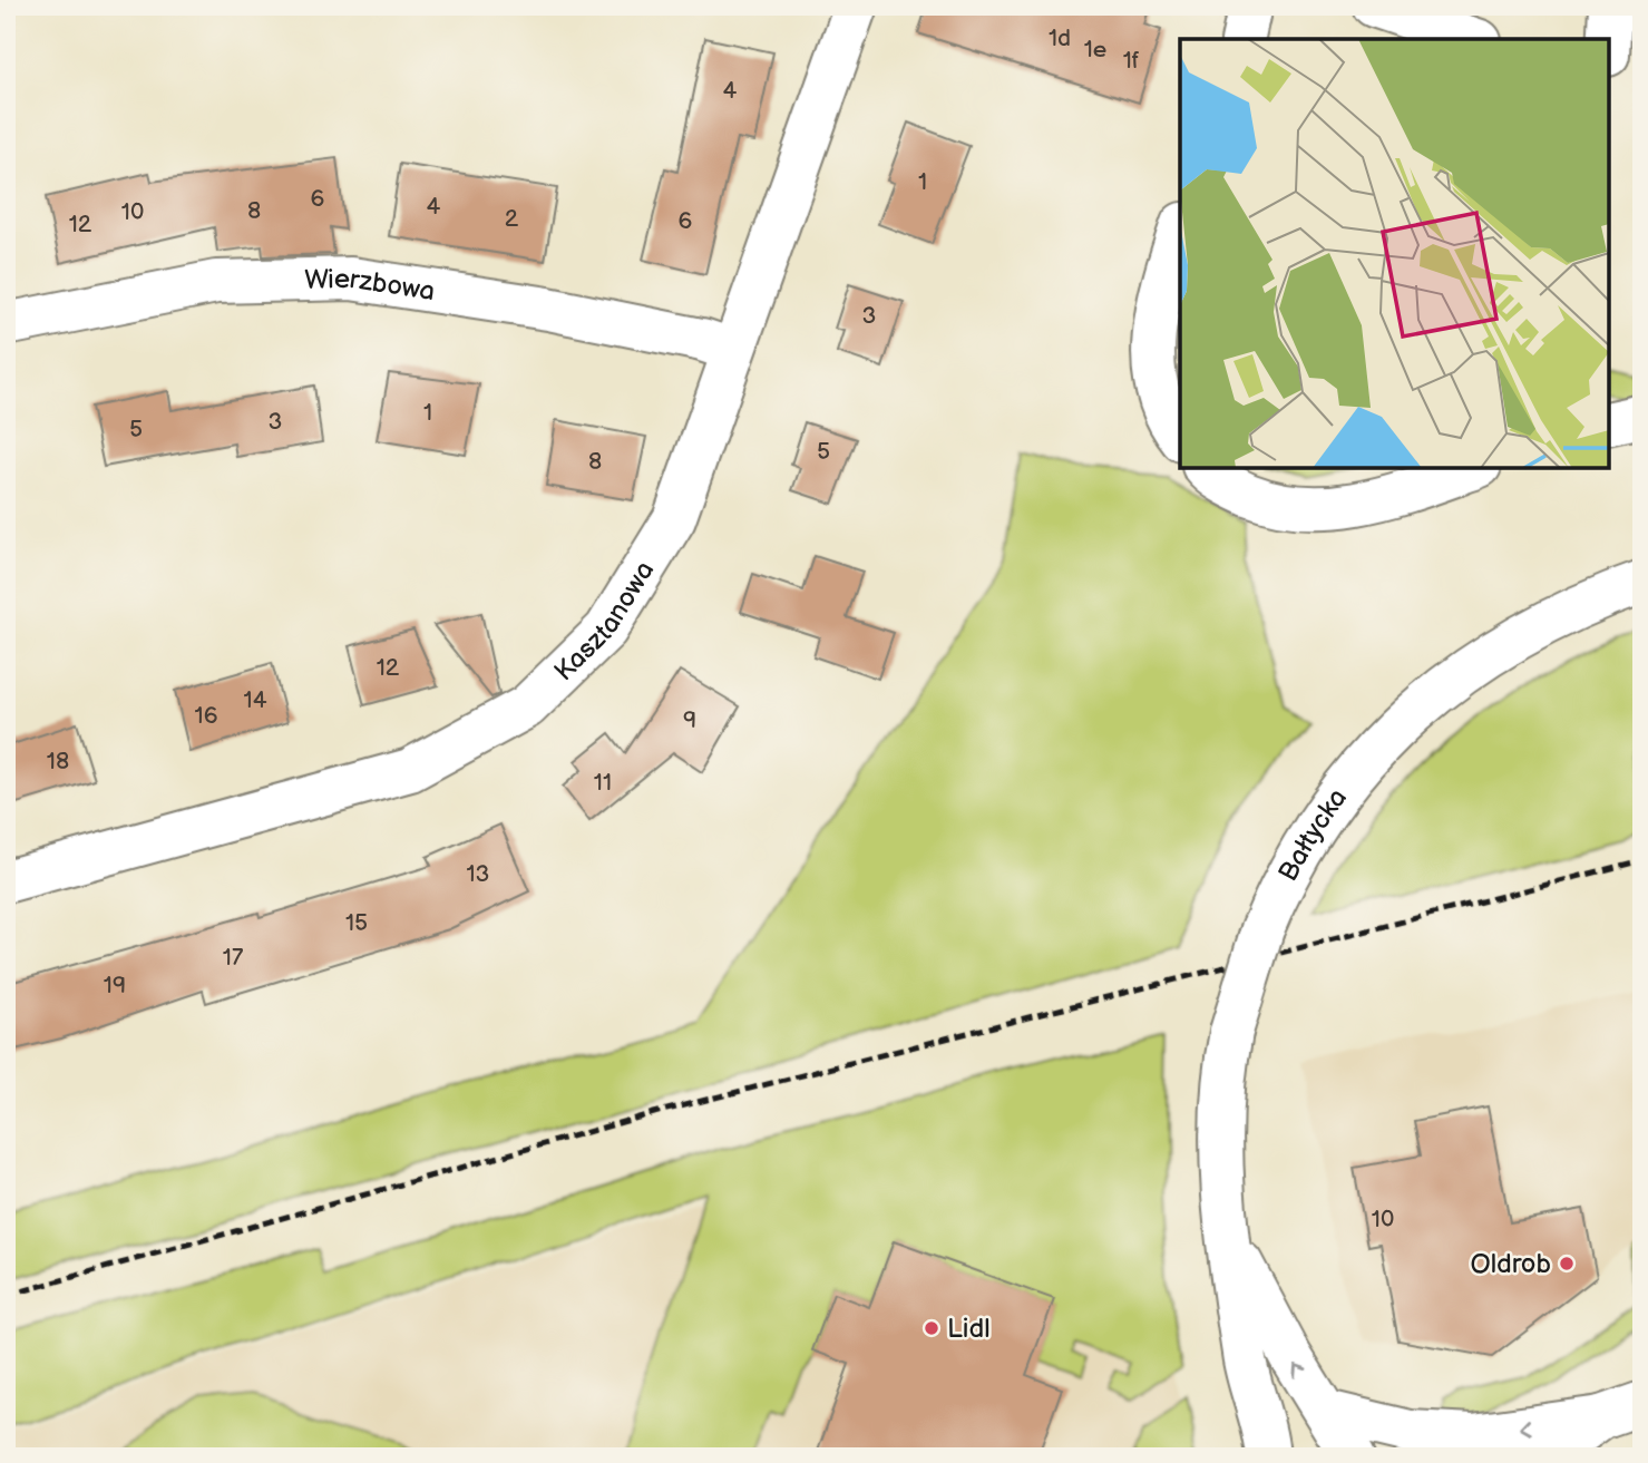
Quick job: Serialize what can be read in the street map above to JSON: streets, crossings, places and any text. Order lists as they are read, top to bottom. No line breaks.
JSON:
{"streets":{"street":["Wierzbowa","Kasztanowa","Bałtycka"]},"crossings":[["Wierzbowa","Kasztanowa"]],"places":["Oldrob","Lidl"],"house_numbers":["1d","1e","1f","4","1","6","4","8","10","2","6","12","3","1","3","5","5","8","12","14","16","9","18","11","13","15","17","19","10"]}
